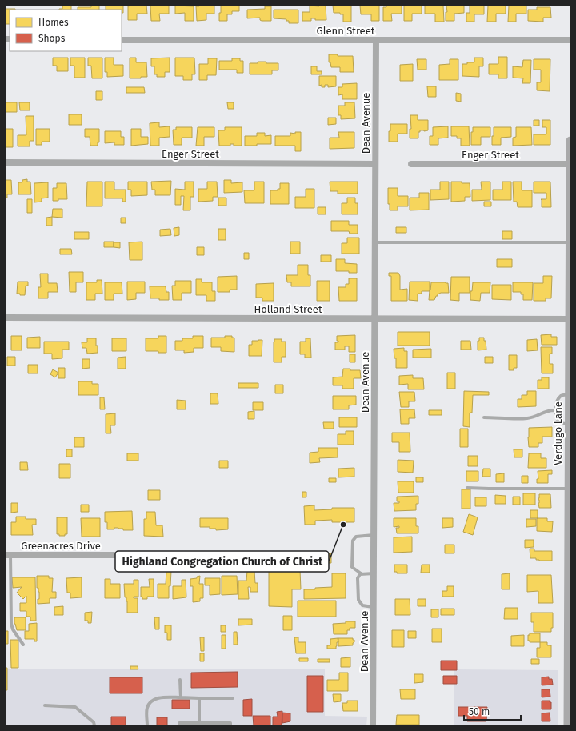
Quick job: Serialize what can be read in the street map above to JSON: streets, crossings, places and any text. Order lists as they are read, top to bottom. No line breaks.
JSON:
{"streets":{"street":["Glenn Street","Dean Avenue","Enger Street","Holland Street","Verdugo Lane","Greenacres Drive"]},"crossings":[["Glenn Street","Dean Avenue"],["Dean Avenue","Enger Street"],["Dean Avenue","Holland Street"],["Enger Street","Verdugo Lane"],["Holland Street","Verdugo Lane"]],"places":["Highland Congregation Church of Christ"],"legend":["Homes","Shops"],"scale_bar":"50 m"}
